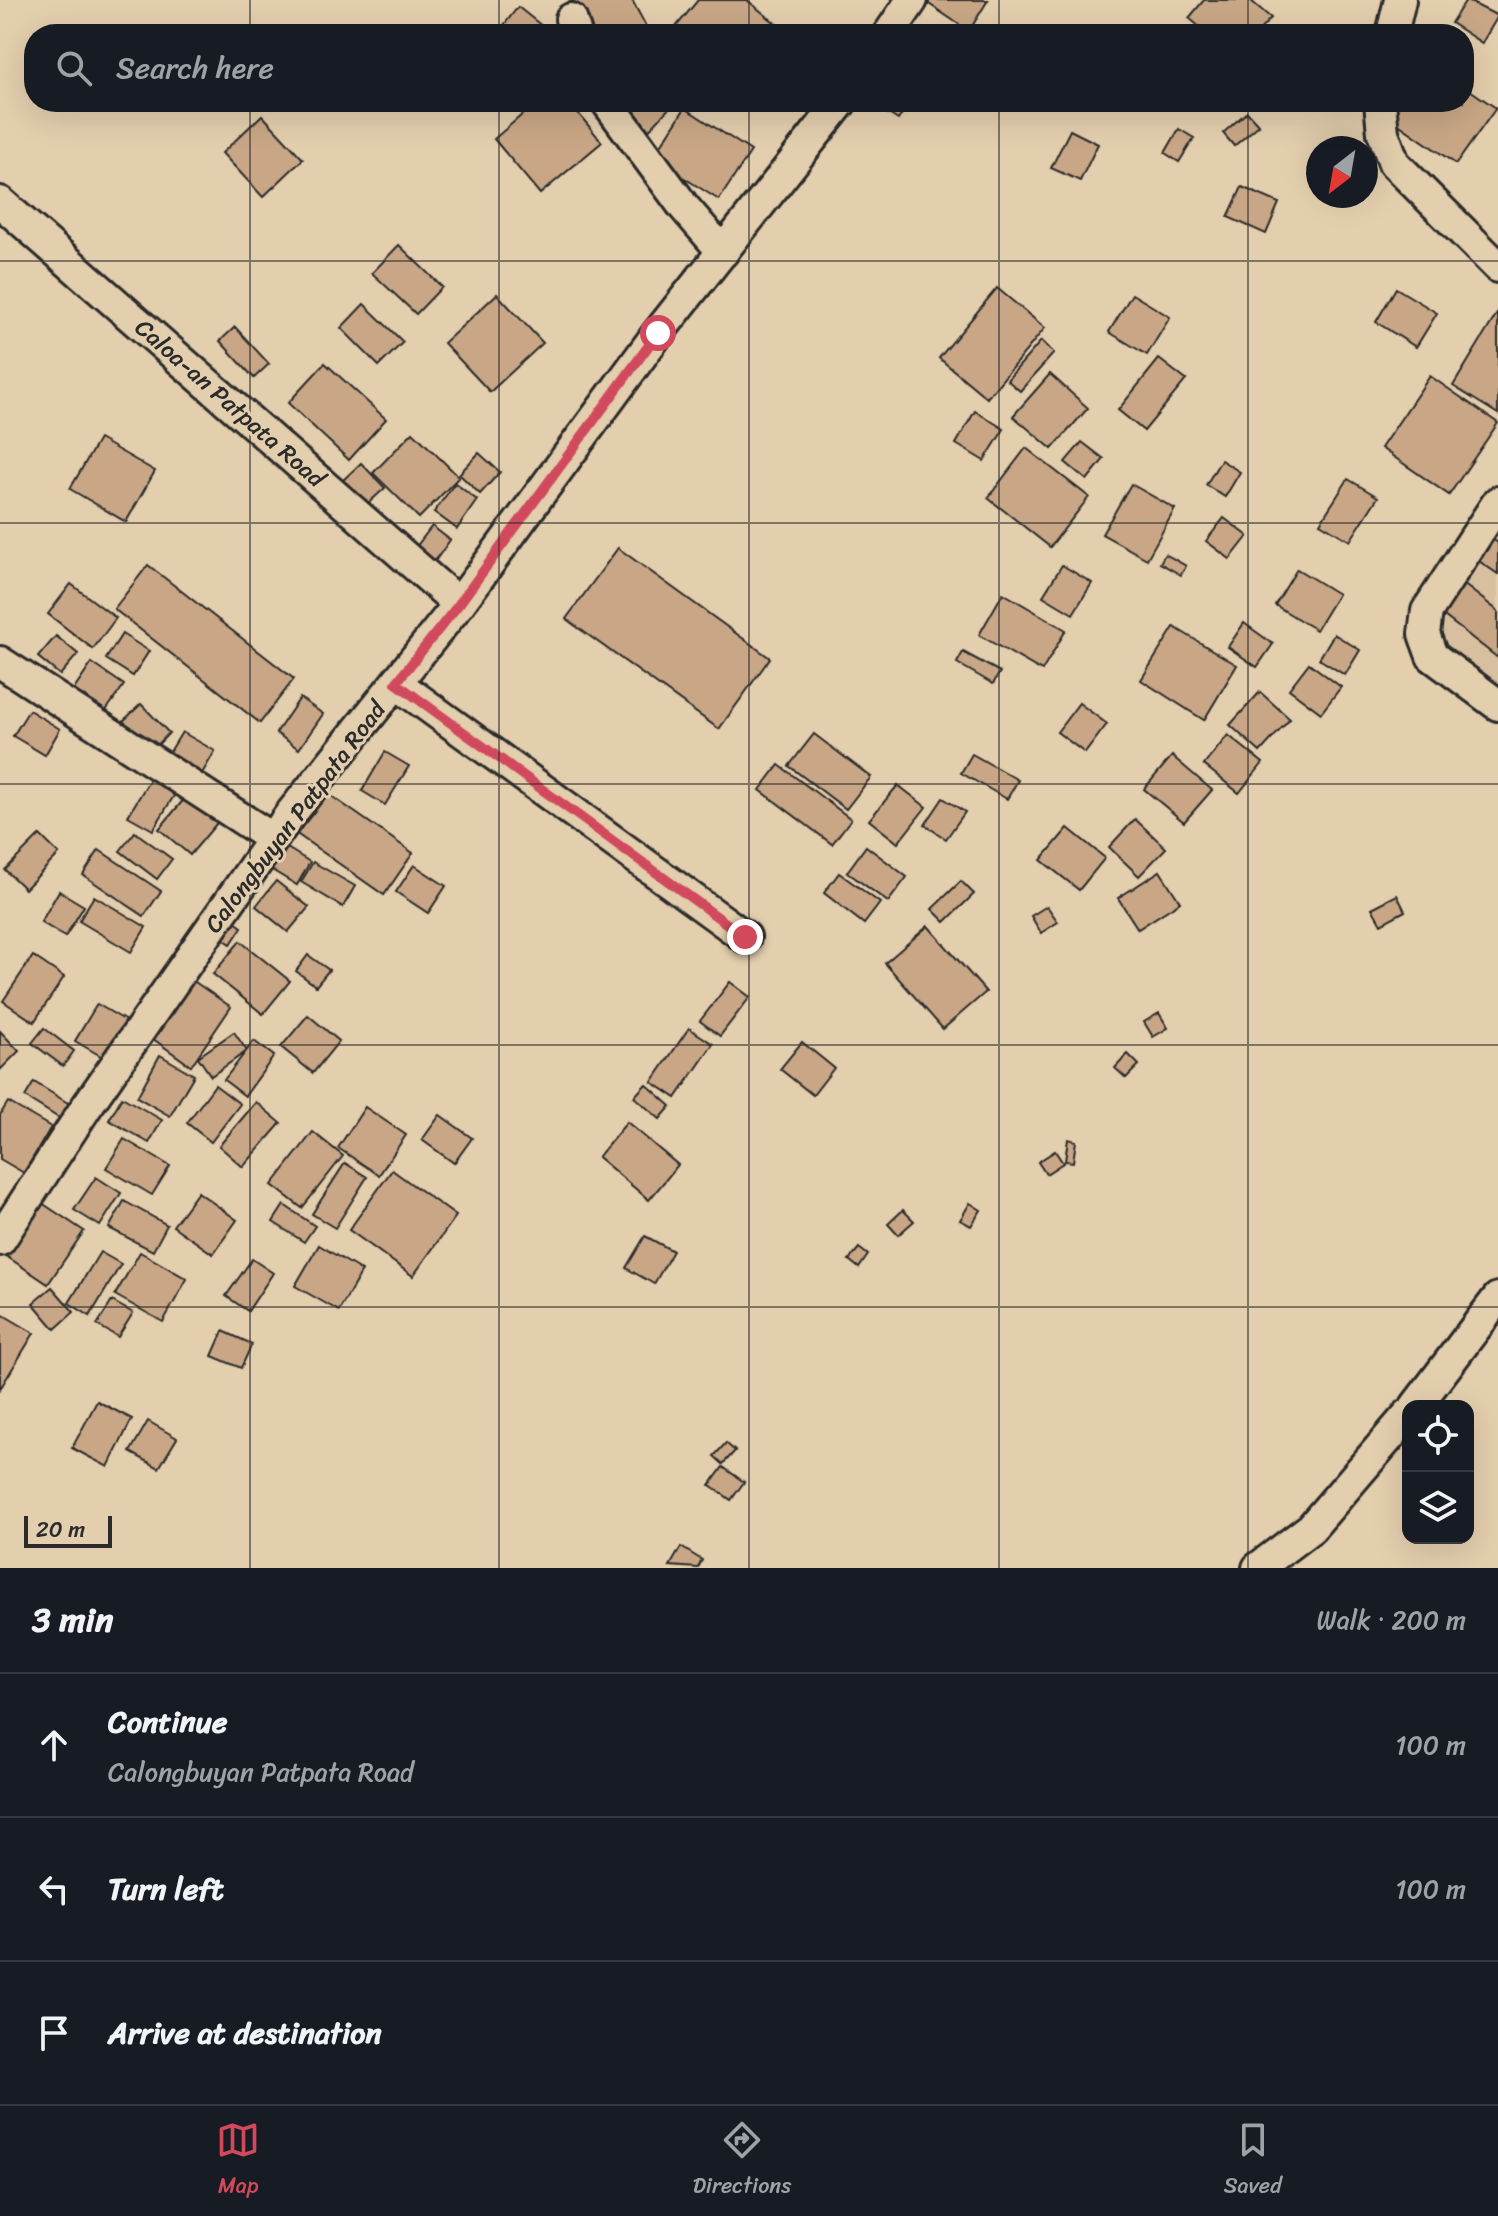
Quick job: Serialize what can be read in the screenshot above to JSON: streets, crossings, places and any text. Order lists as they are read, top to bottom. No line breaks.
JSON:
{"streets":{"street":["Caloa-an Patpata Road","Calongbuyan Patpata Road"]},"crossings":[["Caloa-an Patpata Road","Calongbuyan Patpata Road"]],"scale_bar":"20 m","north":"bottom left","page":{"search":"Search here","scale":"20 m","heading":["3 min","Walk · 200 m"],"list":[["Continue","Calongbuyan Patpata Road","100 m"],["Turn left","100 m"],"Arrive at destination"],"nav":["Map","Directions","Saved"]}}
